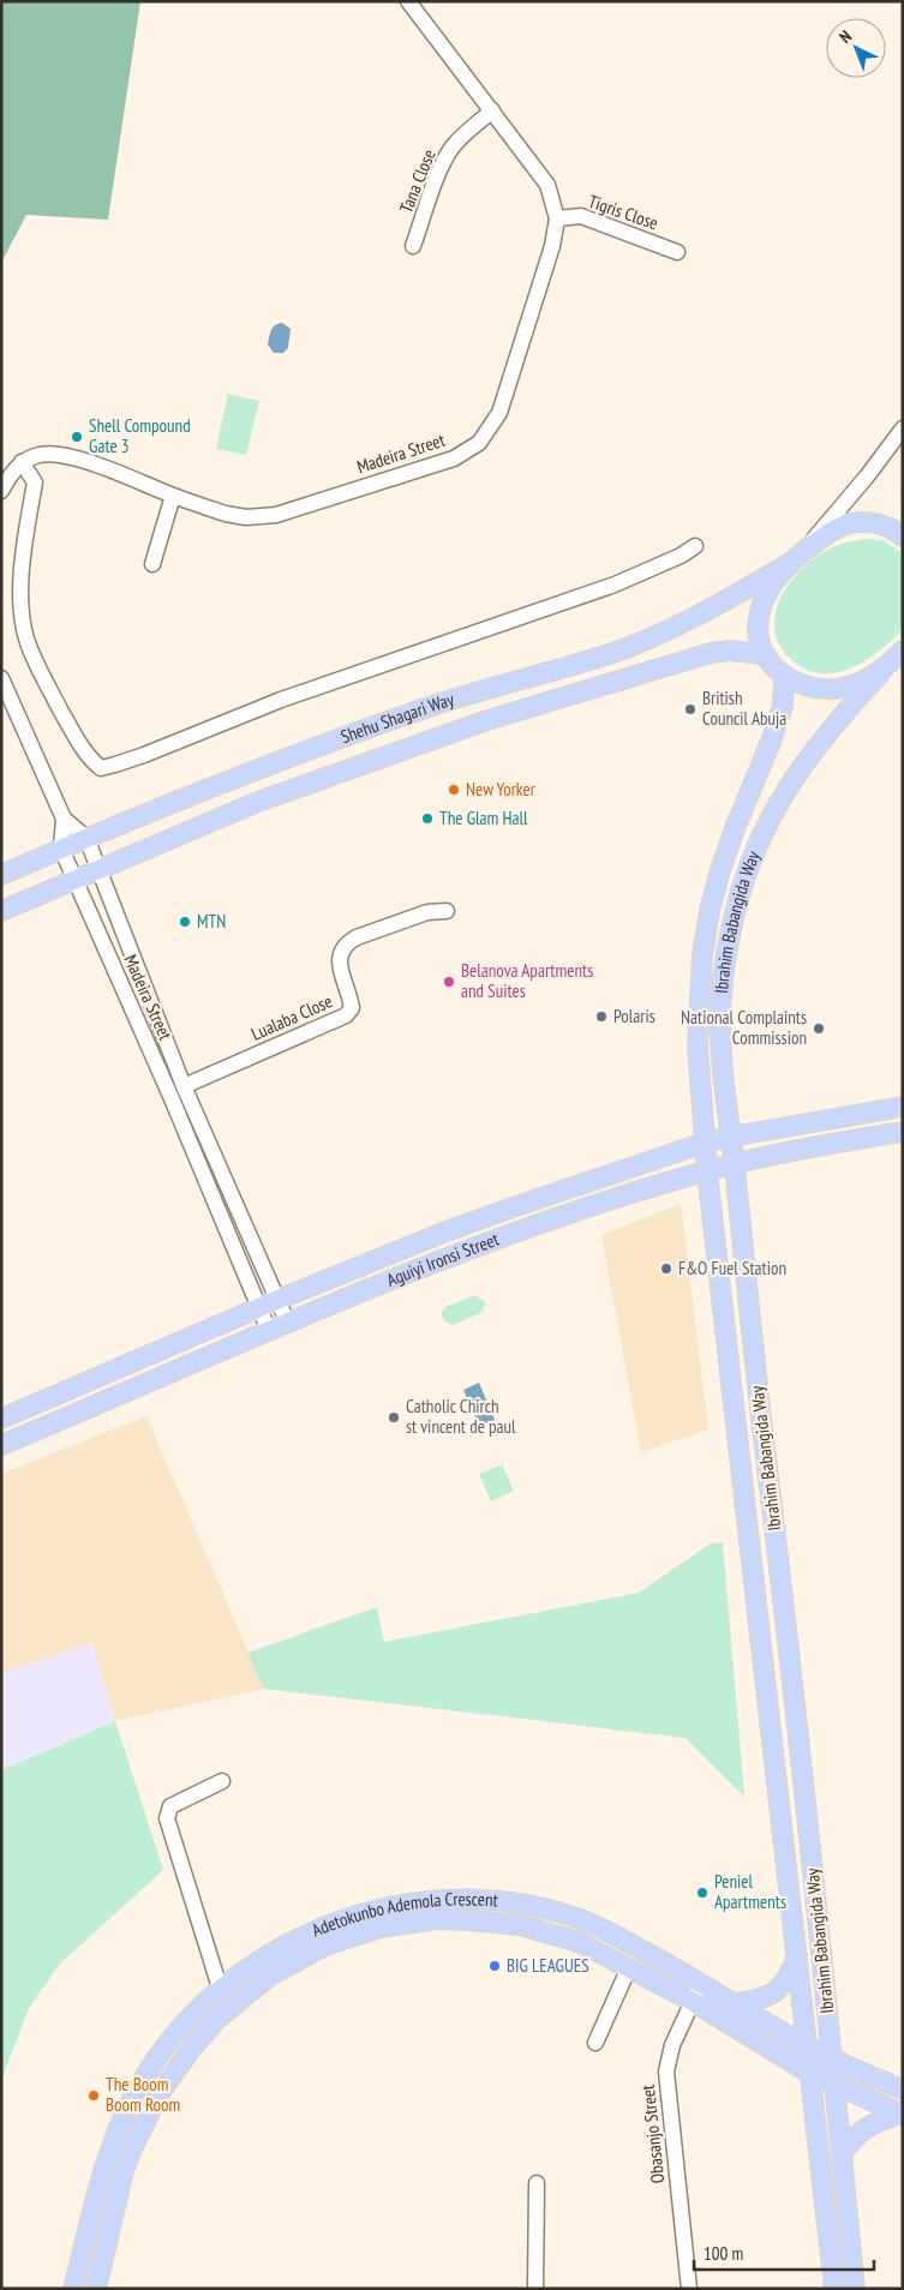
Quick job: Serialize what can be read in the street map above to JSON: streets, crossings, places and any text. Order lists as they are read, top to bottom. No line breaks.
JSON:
{"streets":{"main road":["Shehu Shagari Way","Ibrahim Babangida Way","Aguiyi Ironsi Street","Adetokunbo Ademola Crescent"],"street":["Tana Close","Tigris Close","Madeira Street","Lualaba Close","Obasanjo Street"]},"crossings":[["Tana Close","Madeira Street"],["Tigris Close","Madeira Street"],["Madeira Street","Shehu Shagari Way"],["Madeira Street","Aguiyi Ironsi Street"],["Ibrahim Babangida Way","Aguiyi Ironsi Street"],["Ibrahim Babangida Way","Adetokunbo Ademola Crescent"],["Adetokunbo Ademola Crescent","Obasanjo Street"]],"places":["Shell Compound Gate 3","British Council Abuja","New Yorker","The Glam Hall","MTN","Belanova Apartments and Suites","Polaris","National Complaints Commission","F&O Fuel Station","Catholic Chirch st vincent de paul","Peniel Apartments","BIG LEAGUES","The Boom Boom Room"],"scale_bar":"100 m","north":"top left"}
